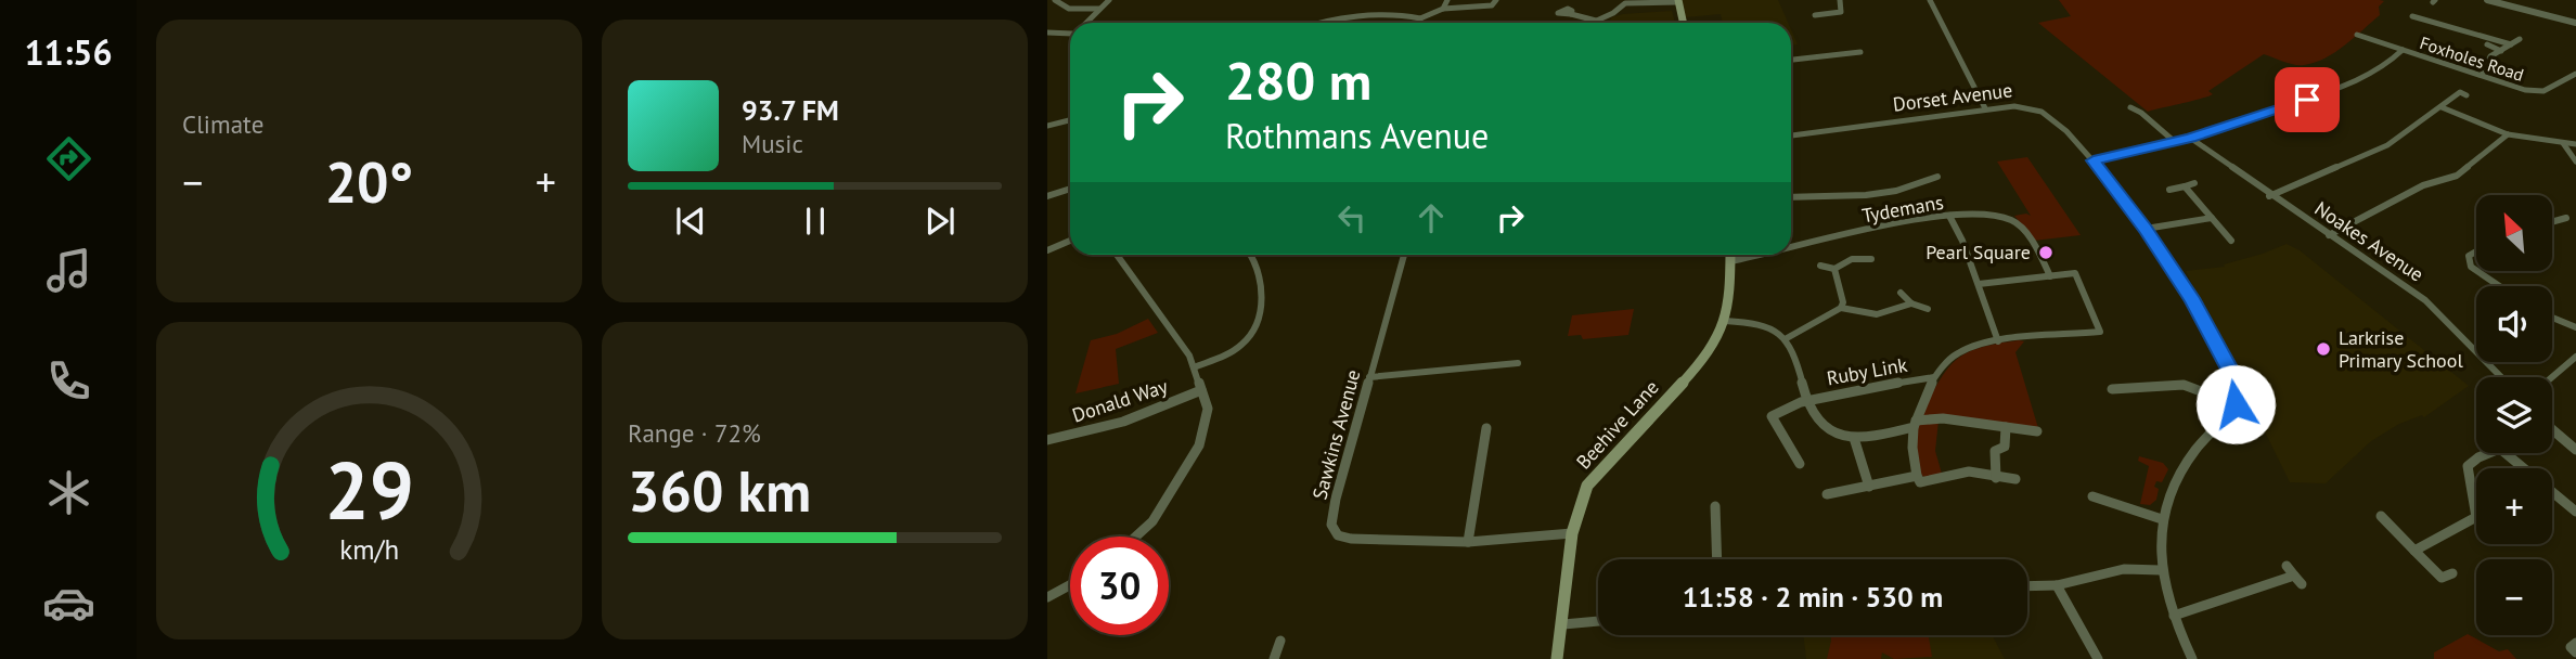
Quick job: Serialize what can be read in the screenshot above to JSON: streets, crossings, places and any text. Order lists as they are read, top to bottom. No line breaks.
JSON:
{"streets":{"main road":["Beehive Lane"],"street":["Foxholes Road","Dorset Avenue","Tydemans","Noakes Avenue","Ruby Link","Donald Way","Sawkins Avenue"]},"crossings":[["Tydemans","Beehive Lane"],["Beehive Lane","Sawkins Avenue"]],"places":["Pearl Square","Larkrise Primary School"],"north":"top left","page":{"tabs":"11:56","tile":["Climate",["Range · 72%","360 km"]],"turn":["280 m","Rothmans Avenue"],"song":["93.7 FM","Music"],"heat":["−","20°","+"],"map_buttons":["+","−"],"limit":"30","trip":"11:58 · 2 min · 530 m","gauge":["29","km/h"]}}
